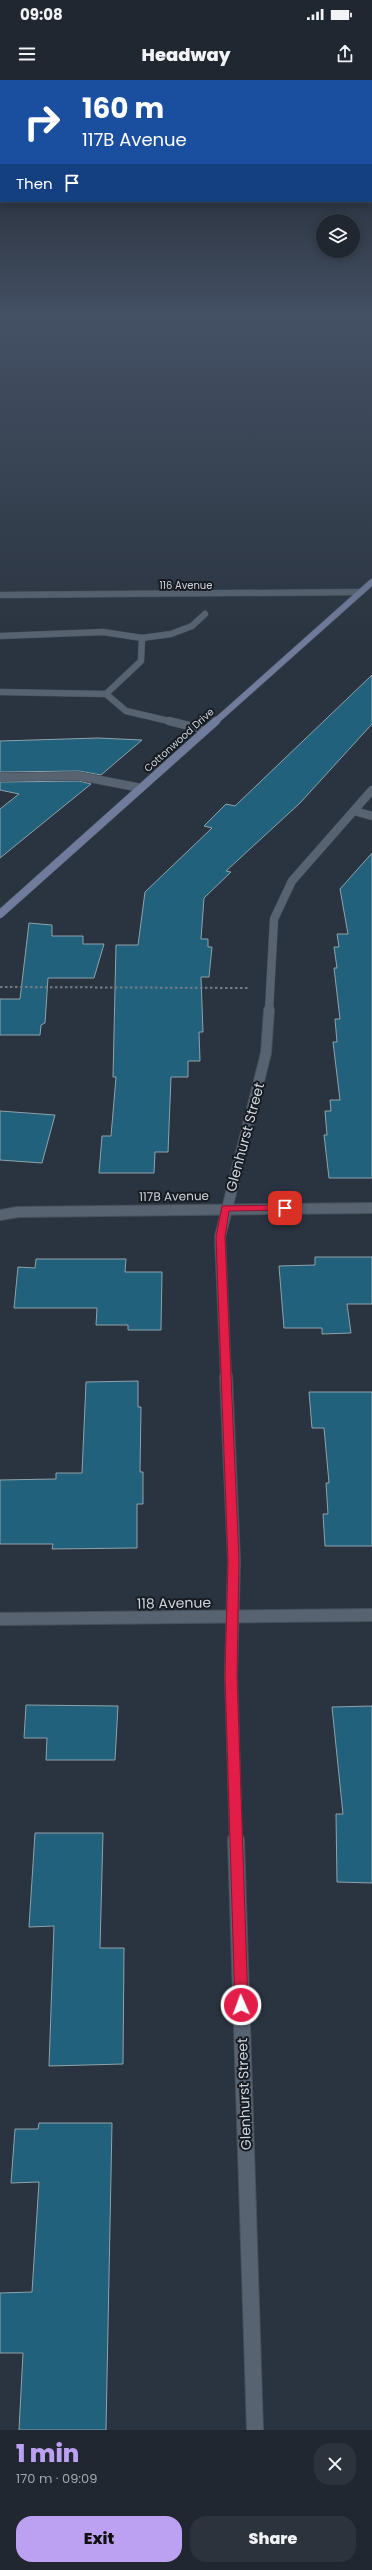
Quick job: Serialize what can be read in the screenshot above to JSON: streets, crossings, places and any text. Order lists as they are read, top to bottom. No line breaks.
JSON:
{"streets":{"street":["116 Avenue","Cottonwood Drive","Glenhurst Street","117B Avenue","118 Avenue"]},"crossings":[["116 Avenue","Cottonwood Drive"],["Glenhurst Street","117B Avenue"],["Glenhurst Street","118 Avenue"]],"page":{"status":"09:08","header":"Headway","turn":["160 m","117B Avenue"],"then":"Then","heading":["1 min","170 m · 09:09"],"buttons":["Exit","Share"]}}
